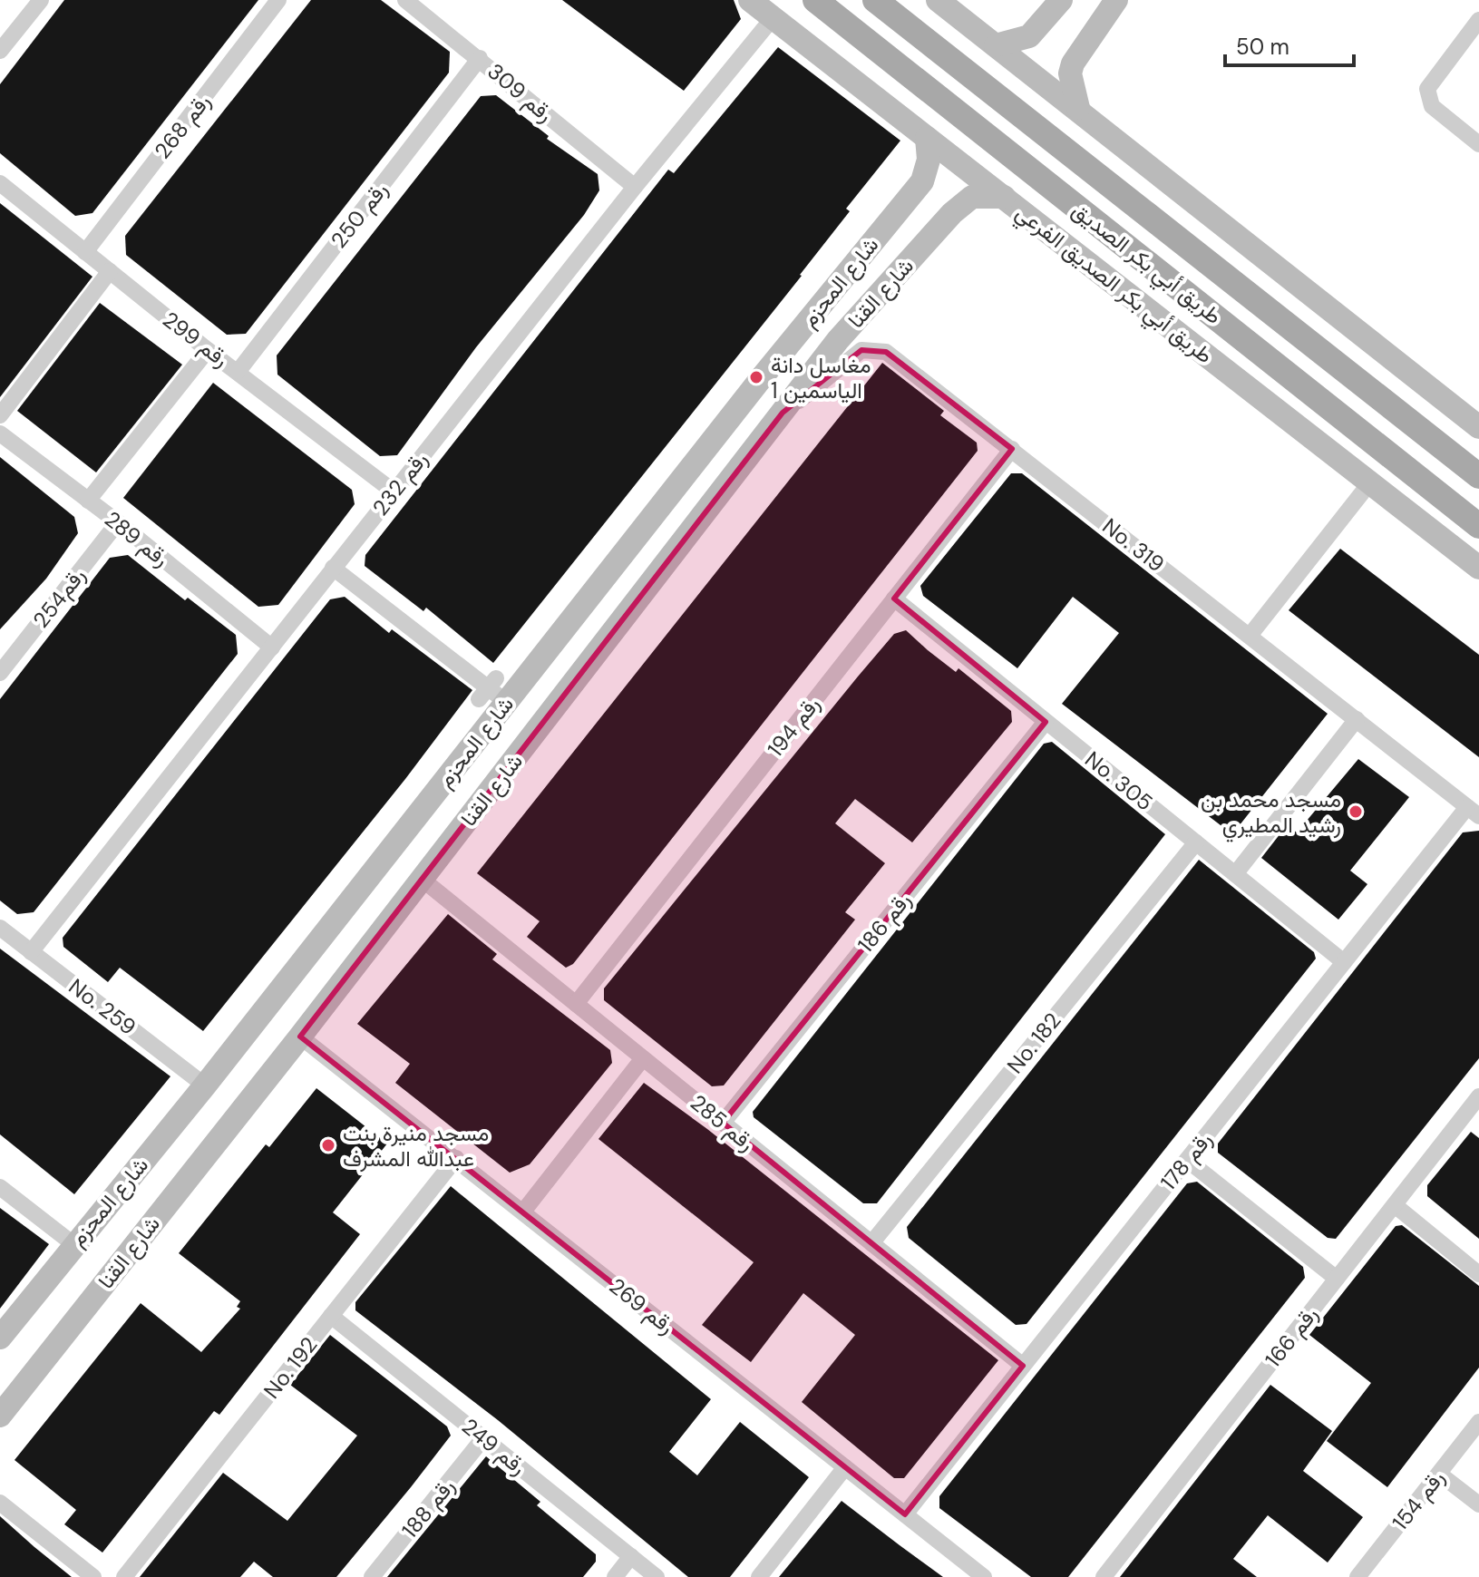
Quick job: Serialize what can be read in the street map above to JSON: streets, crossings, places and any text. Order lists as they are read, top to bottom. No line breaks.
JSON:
{"streets":{"main road":["طريق أبي بكر الصديق"],"street":["رقم 309","رقم 268","رقم 250","شارع المحزم","طريق أبي بكر الصديق الفرعي","شارع القنا","رقم 299","رقم 232","رقم 289","No. 319","رقم254","رقم 194","No. 305","رقم 186","No. 259","No. 182","رقم 285","رقم 178","رقم 269","رقم 166","No. 192","رقم 249","رقم 154","رقم 188"]},"crossings":[["رقم 309","رقم 250"],["رقم 309","رقم 232"],["رقم 268","رقم 299"],["رقم 250","رقم 299"],["شارع المحزم","طريق أبي بكر الصديق الفرعي"],["شارع المحزم","No. 259"],["طريق أبي بكر الصديق الفرعي","شارع القنا"],["طريق أبي بكر الصديق الفرعي","رقم 232"],["شارع القنا","No. 319"],["شارع القنا","رقم 285"],["شارع القنا","رقم 269"],["رقم 299","رقم 232"],["رقم 232","رقم 289"],["رقم 232","No. 259"],["رقم 289","رقم254"],["No. 319","رقم 194"],["No. 319","رقم 178"],["رقم 194","No. 305"],["رقم 194","رقم 285"],["No. 305","رقم 186"],["No. 305","No. 182"],["No. 305","رقم 178"],["رقم 186","رقم 285"],["No. 182","رقم 285"],["رقم 285","رقم 178"],["رقم 178","رقم 269"],["رقم 269","No. 192"],["No. 192","رقم 249"],["رقم 249","رقم 188"]],"places":["مغاسل دانة الياسمين 1","مسجد محمد بن رشيد المطيري","مسجد منيرة بنت عبدالله المشرف"],"scale_bar":"50 m"}
